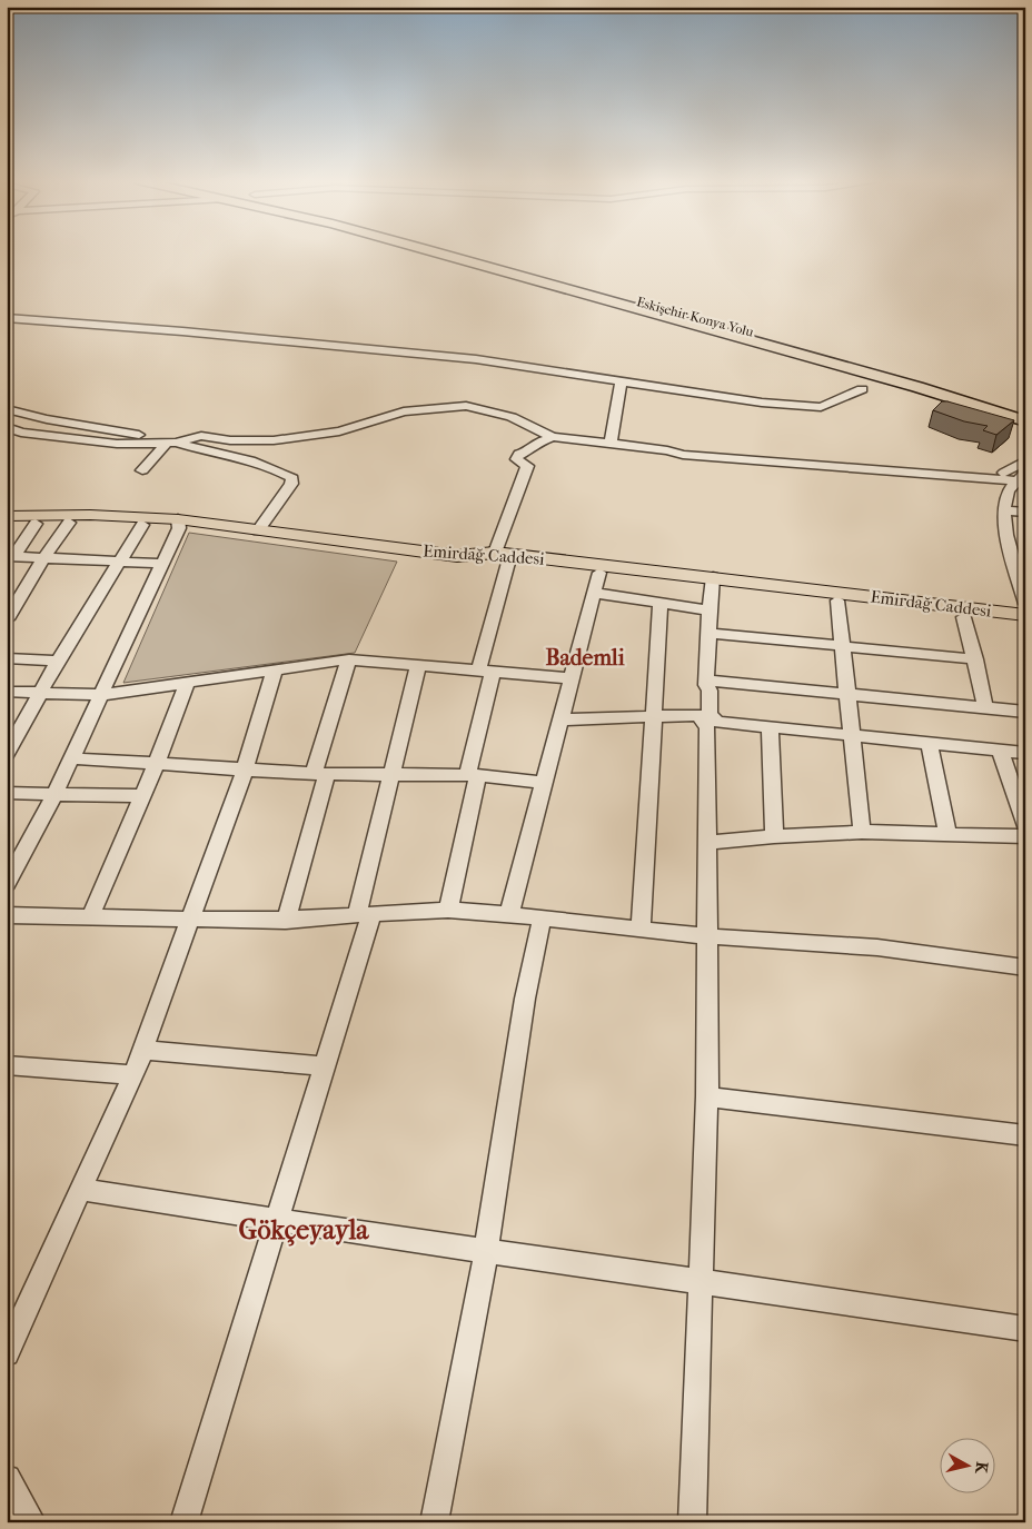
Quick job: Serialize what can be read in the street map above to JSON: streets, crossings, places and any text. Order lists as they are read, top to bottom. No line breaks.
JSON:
{"streets":{"highway":["Eskişehir Konya Yolu"],"main road":["Emirdağ Caddesi"]},"districts":["Bademli","Gökçeyayla"],"north":"right"}
